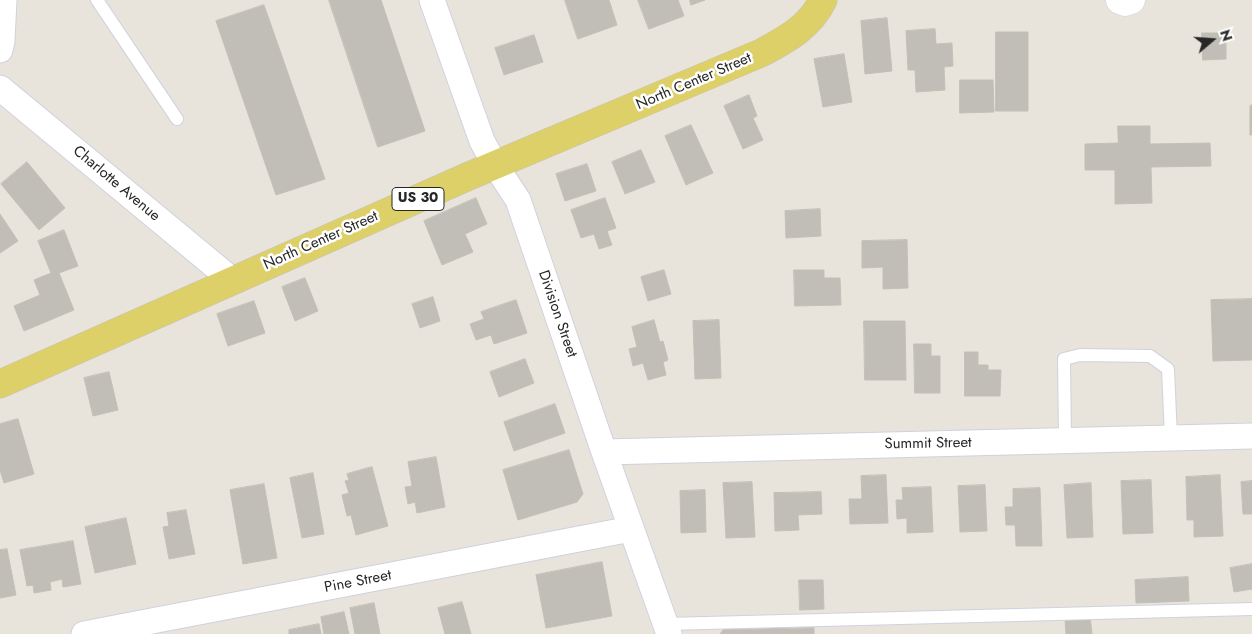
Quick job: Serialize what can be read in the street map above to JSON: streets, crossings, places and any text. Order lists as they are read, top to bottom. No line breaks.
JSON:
{"streets":{"main road":["North Center Street","US 30"],"street":["Charlotte Avenue","Division Street","Summit Street","Pine Street"]},"crossings":[["North Center Street","Charlotte Avenue"],["North Center Street","Division Street"],["Division Street","Summit Street"],["Division Street","Pine Street"]],"north":"right"}
